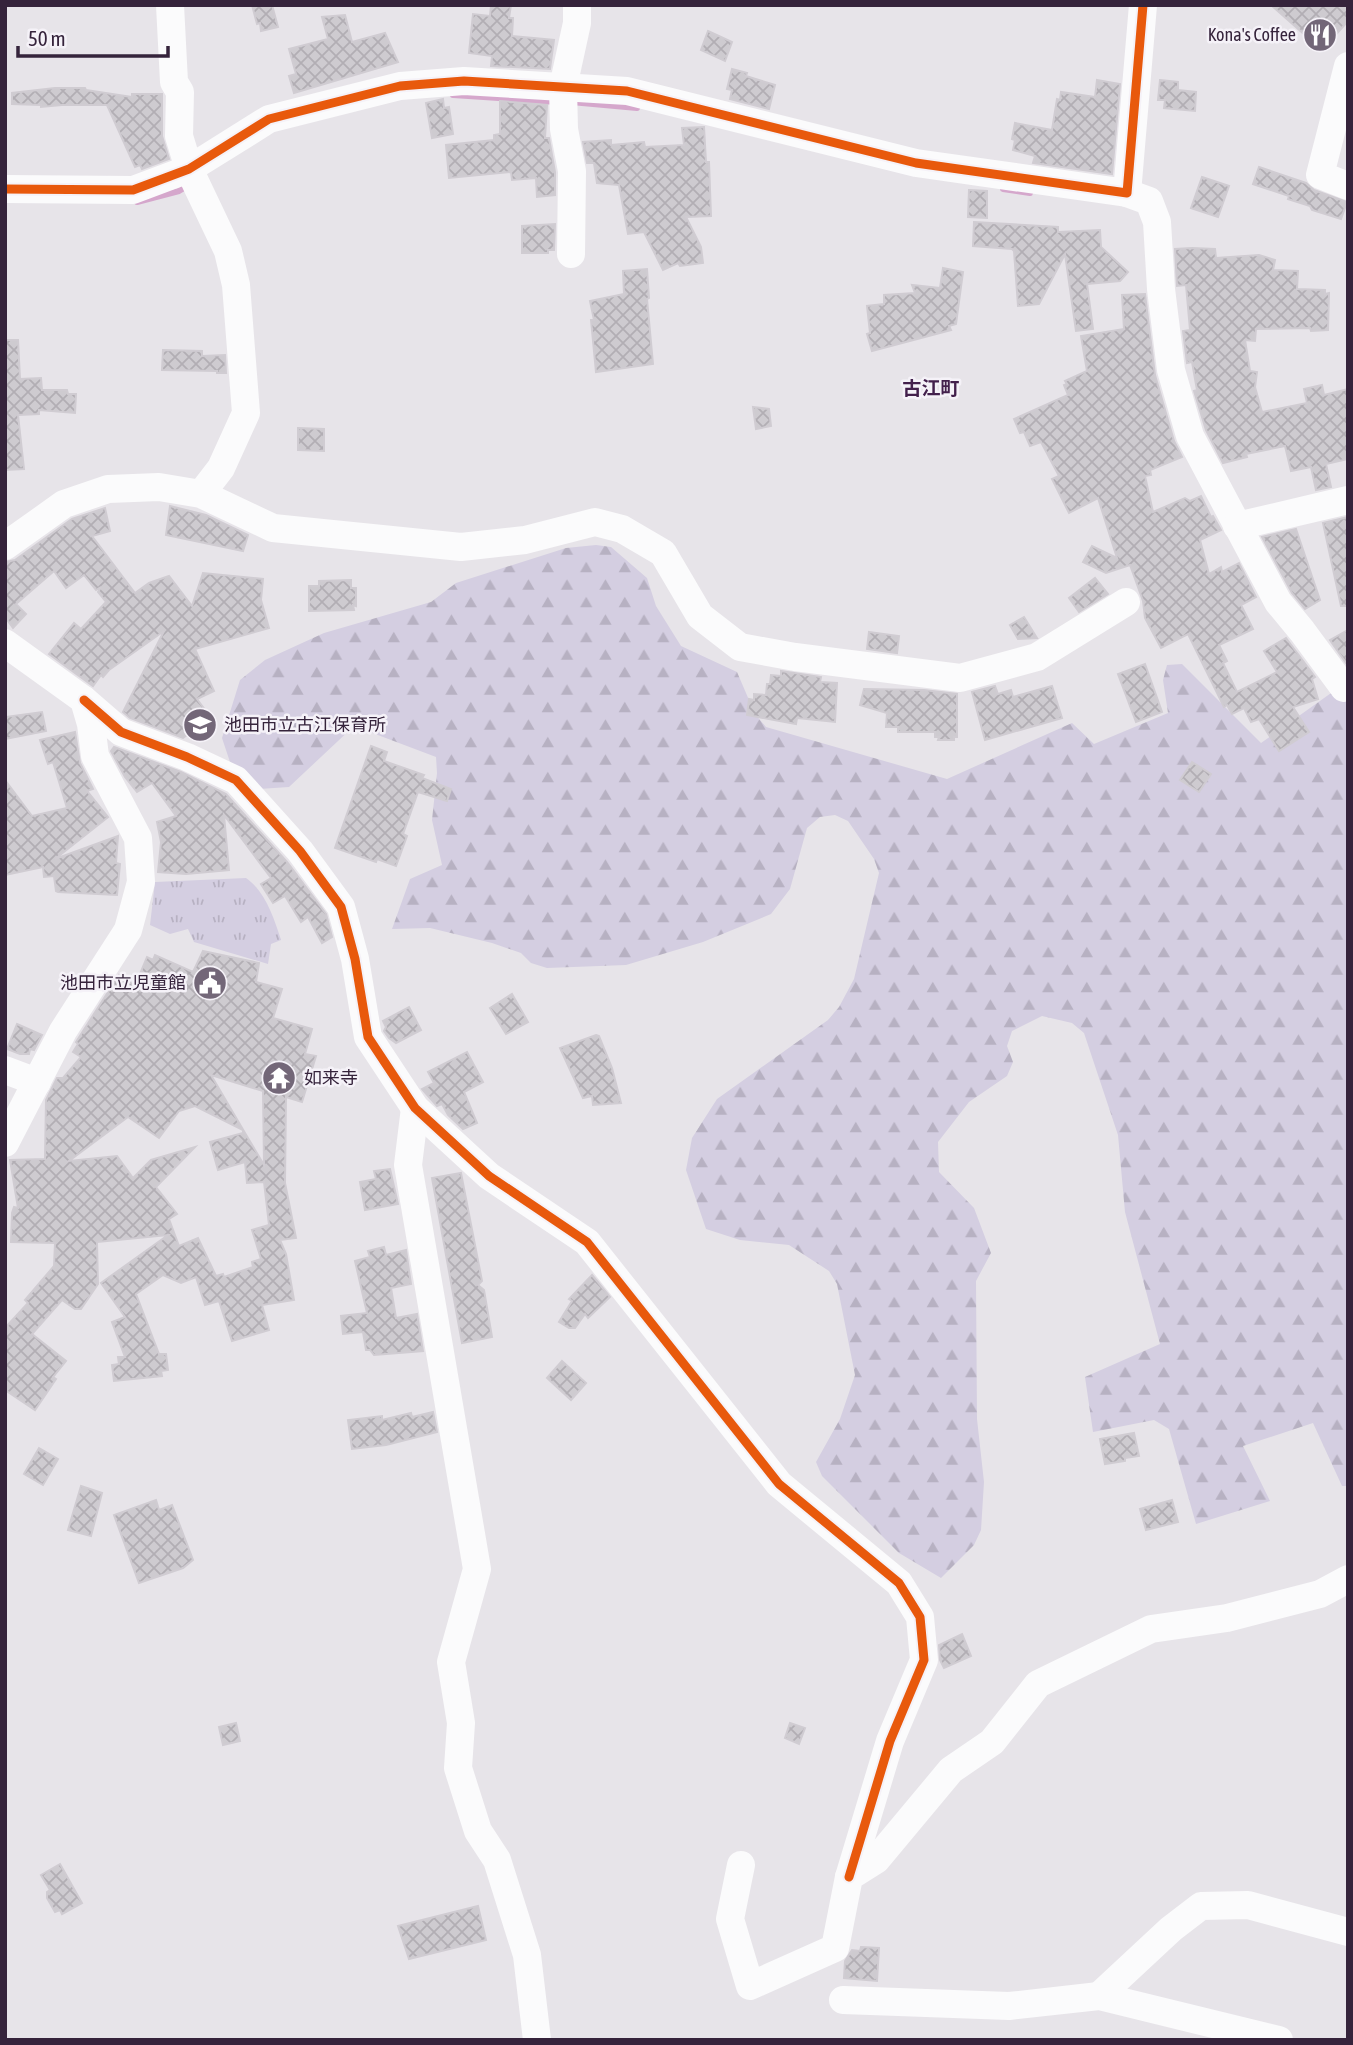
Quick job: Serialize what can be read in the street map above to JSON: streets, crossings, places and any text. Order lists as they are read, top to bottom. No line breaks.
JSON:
{"districts":["古江町"],"places":{"restaurant":["Kona's Coffee"],"school or university":["池田市立古江保育所"],"public building":["池田市立児童館"],"temple":["如来寺"]},"scale_bar":"50 m"}
